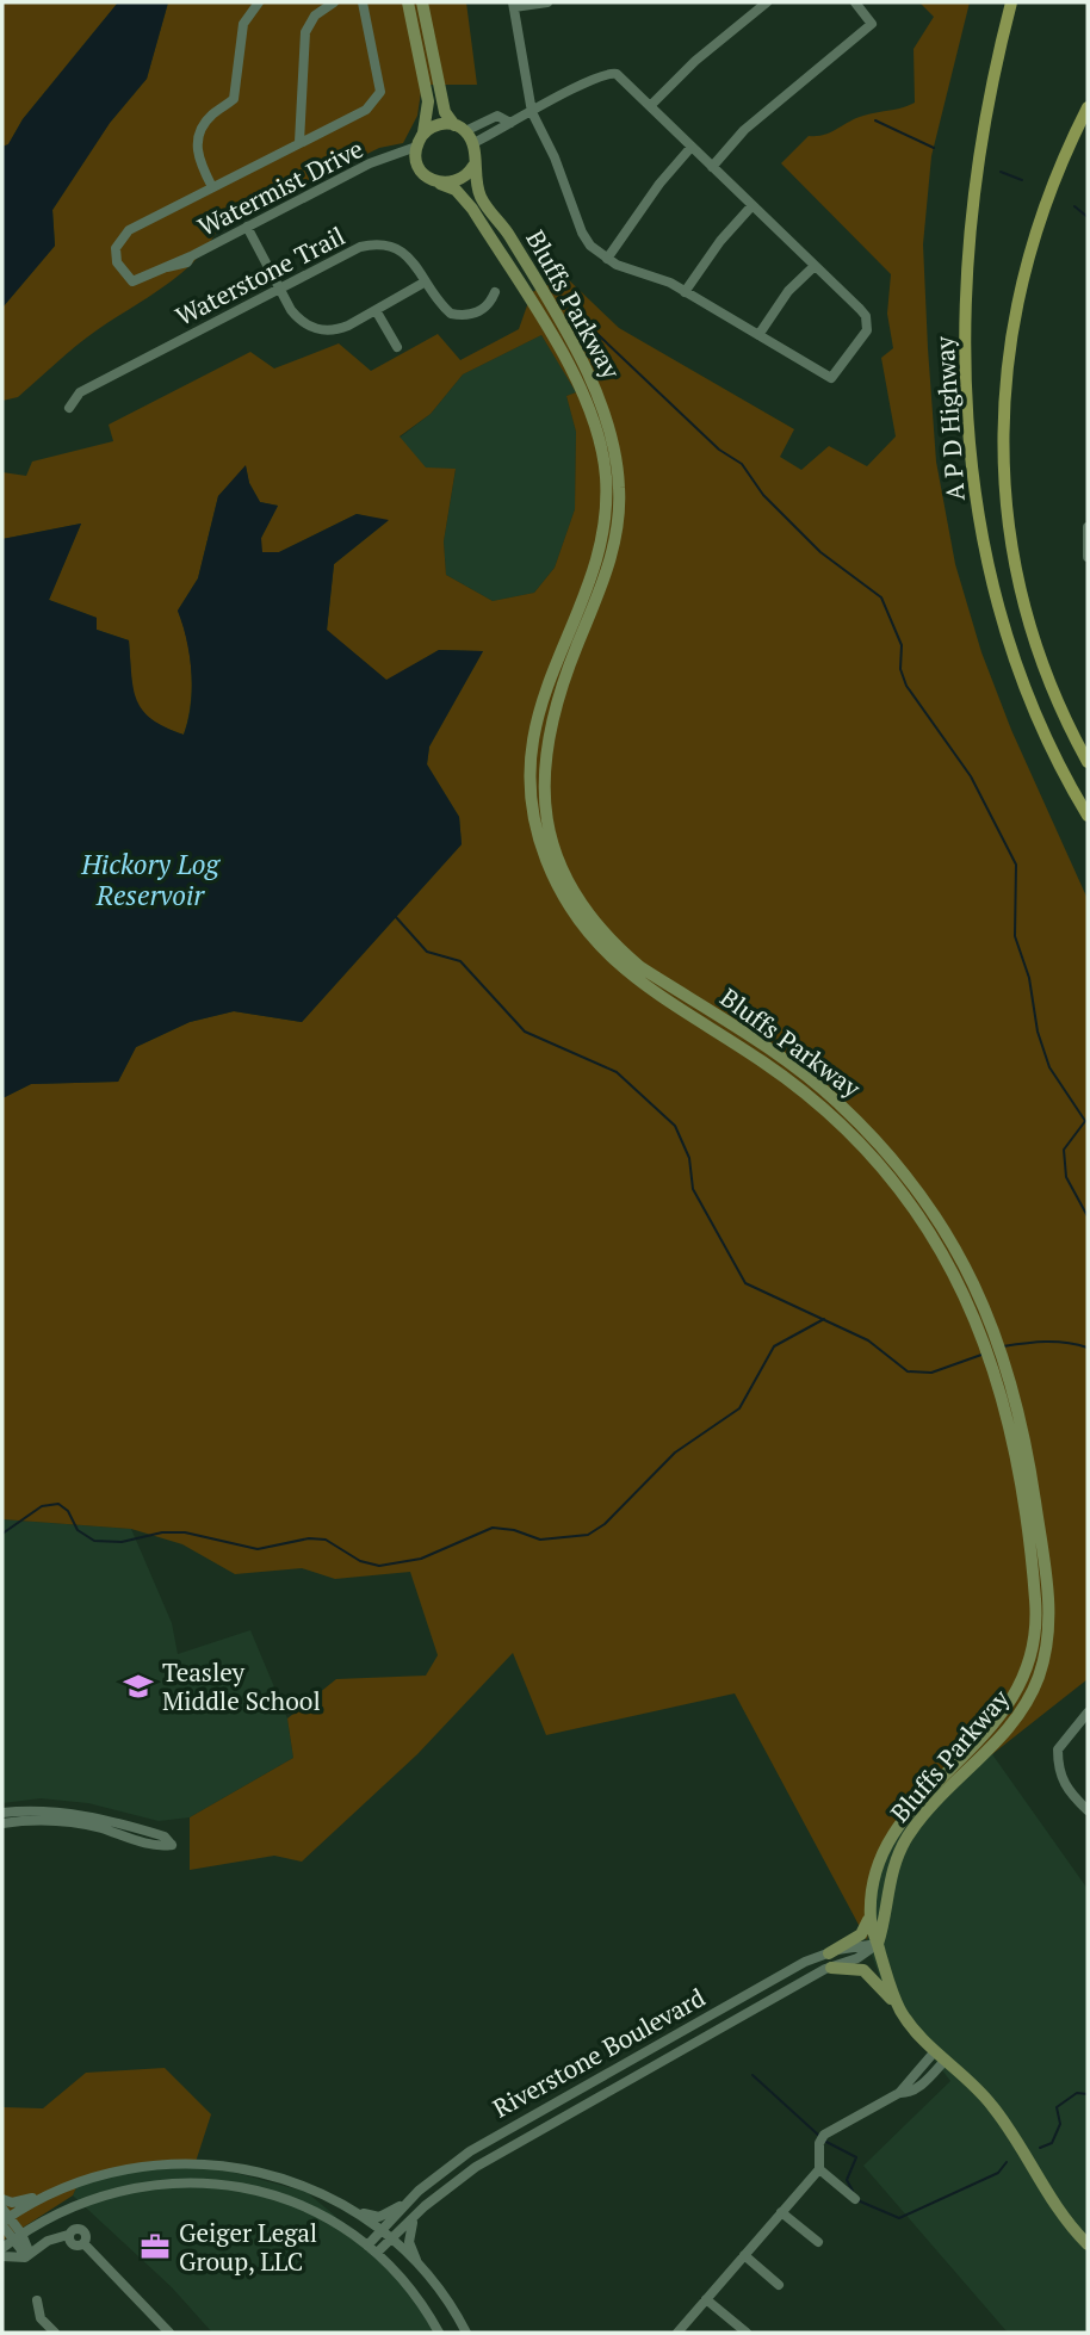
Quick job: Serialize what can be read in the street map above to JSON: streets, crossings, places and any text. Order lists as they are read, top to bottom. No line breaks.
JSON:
{"streets":{"highway":["A P D Highway"],"main road":["Bluffs Parkway"],"street":["Watermist Drive","Waterstone Trail","Riverstone Boulevard"]},"crossings":[["Watermist Drive","Bluffs Parkway"],["Bluffs Parkway","Riverstone Boulevard"]],"water":["Hickory Log Reservoir"],"places":{"school or university":["Teasley Middle School"],"office":["Geiger Legal Group, LLC"]}}
